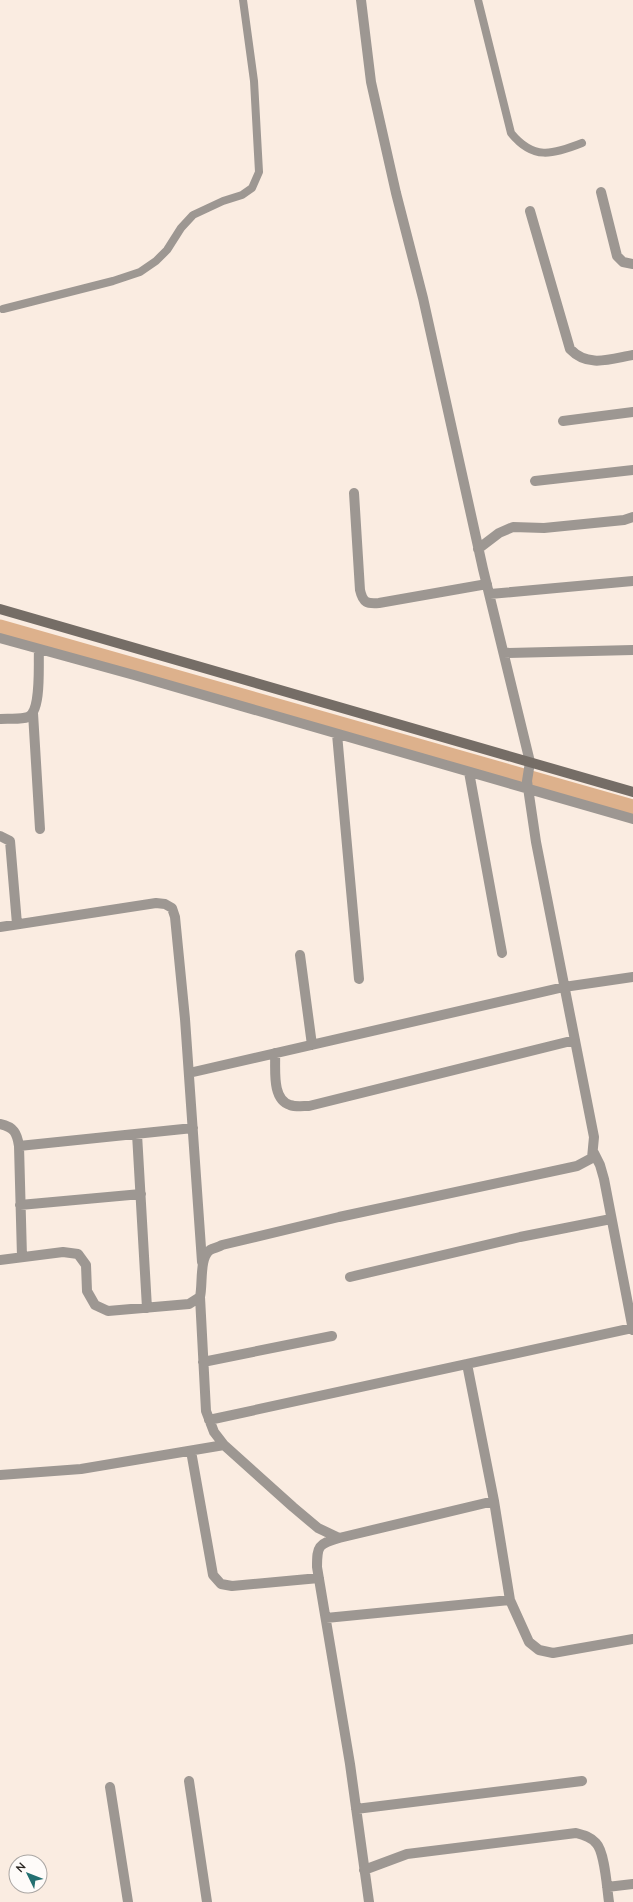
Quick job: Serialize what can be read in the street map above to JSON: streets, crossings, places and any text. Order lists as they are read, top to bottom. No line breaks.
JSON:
{"north":"top left"}
